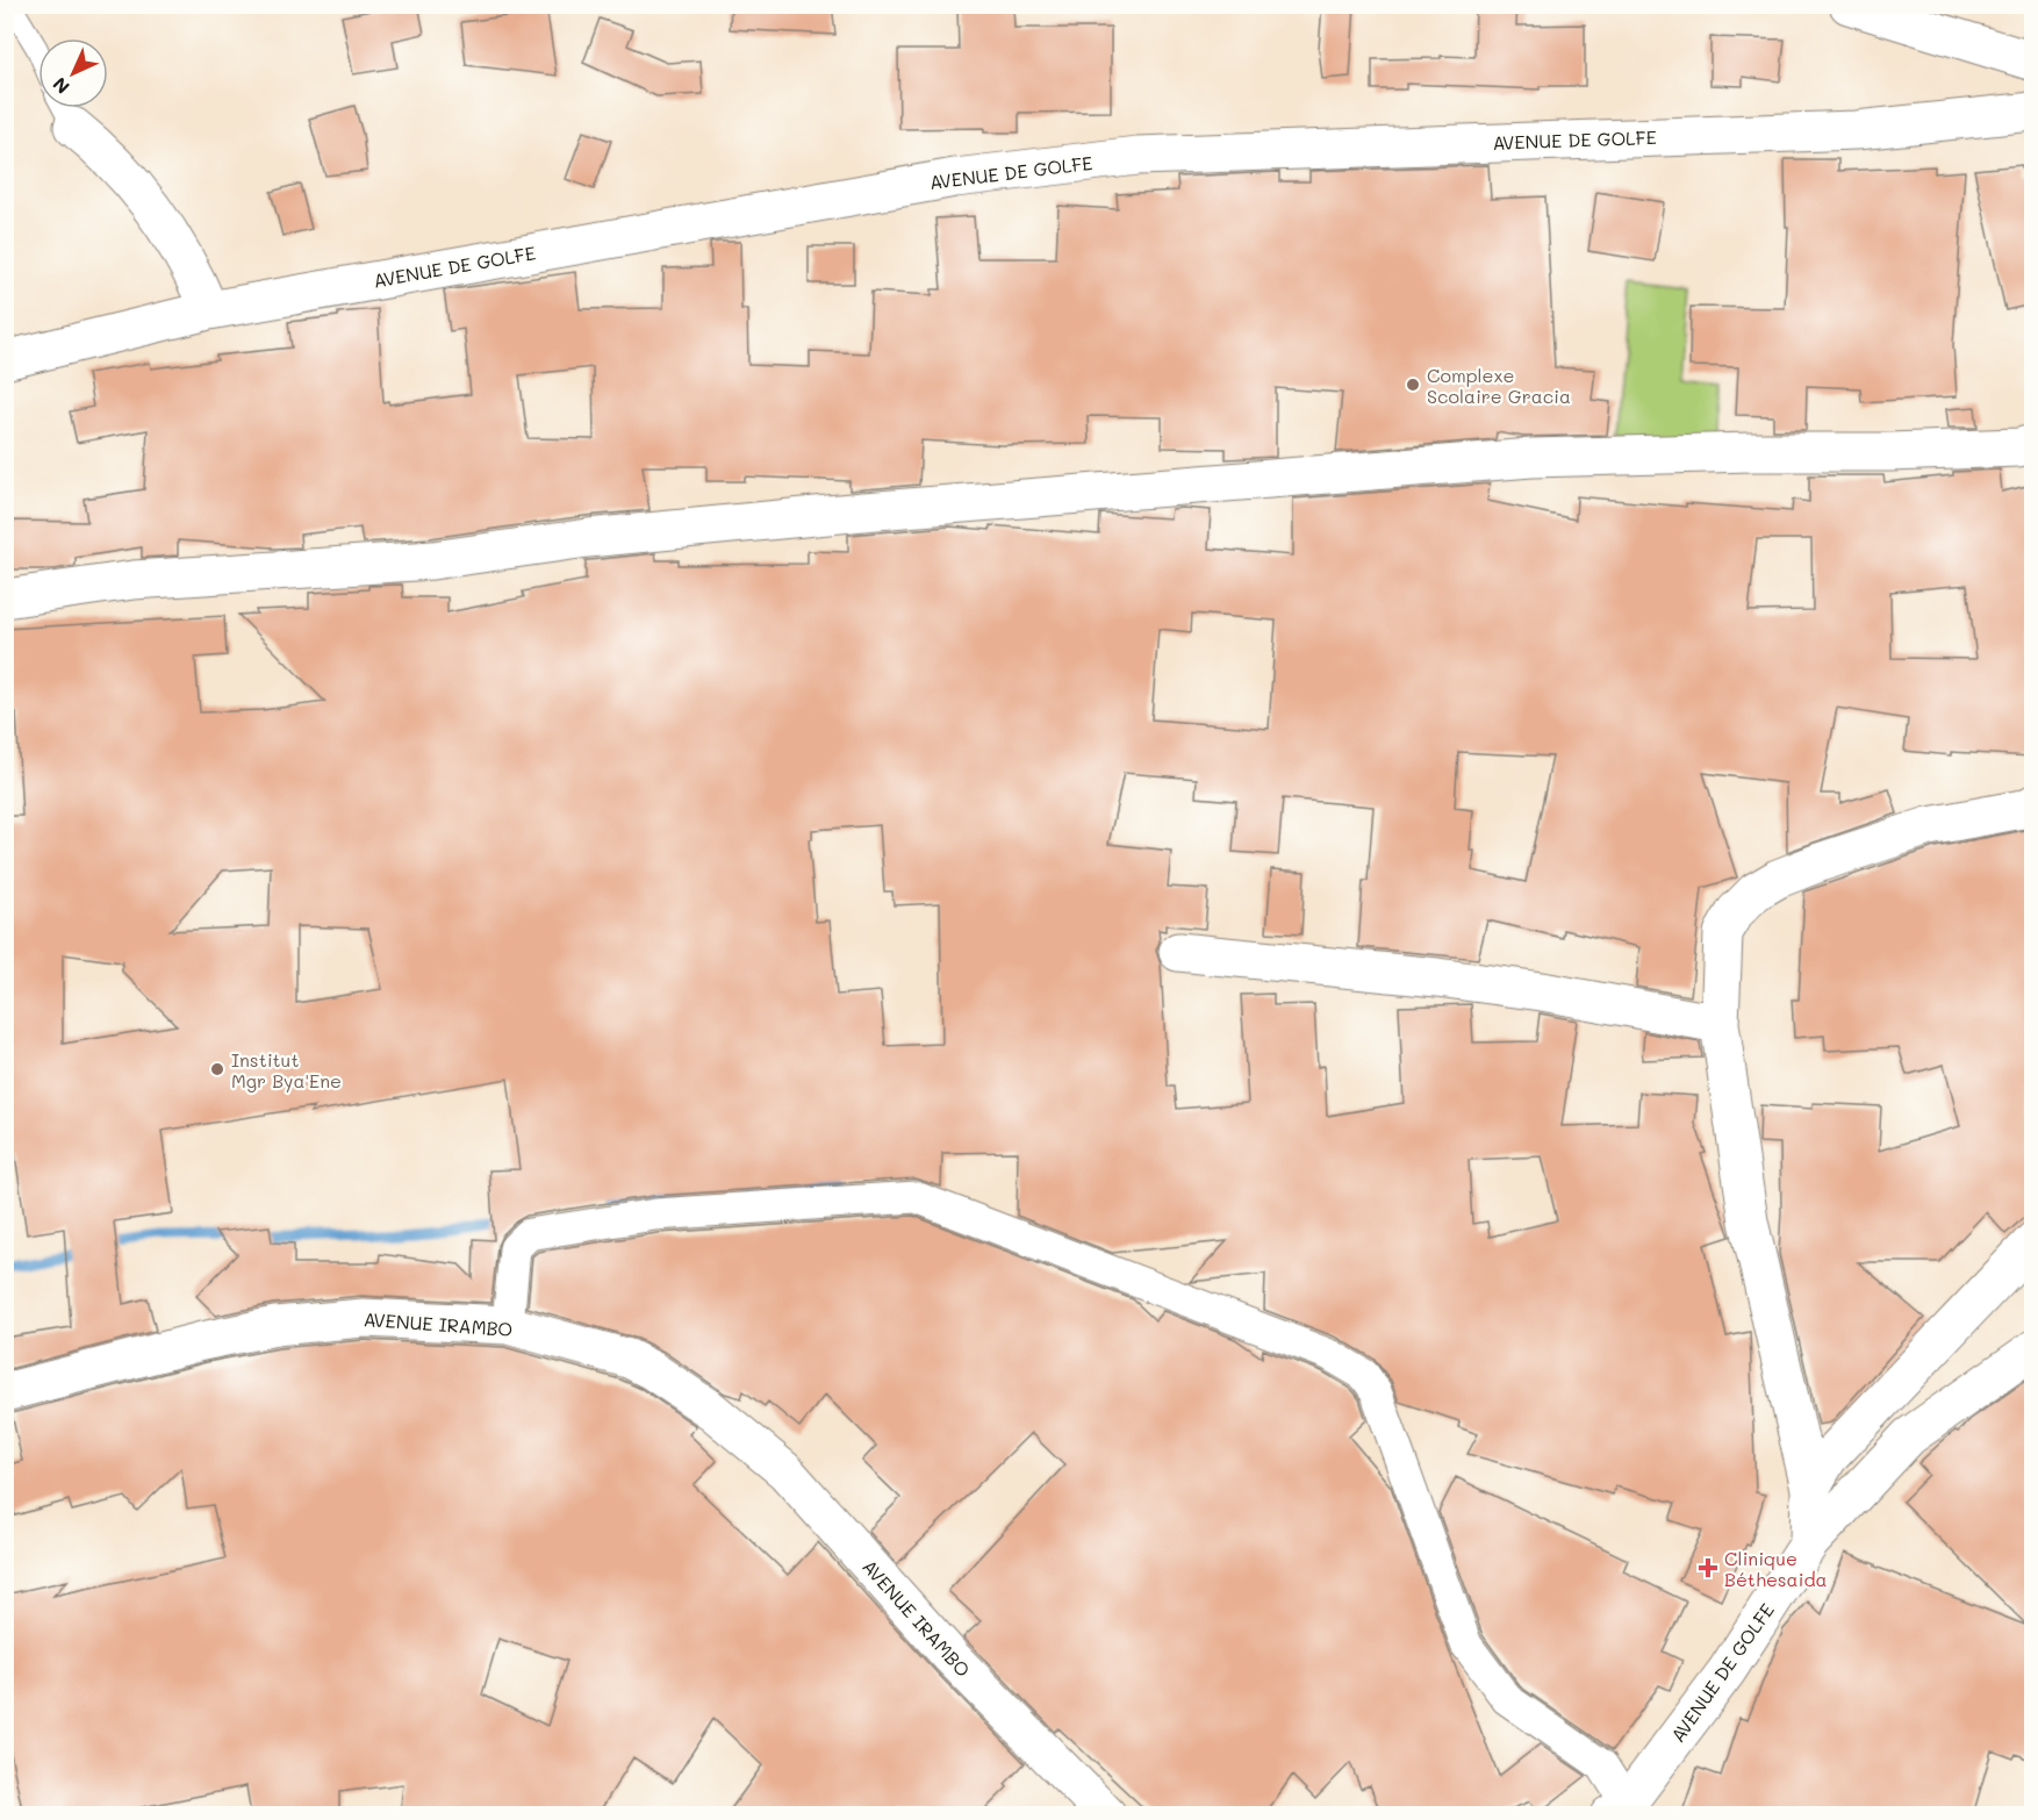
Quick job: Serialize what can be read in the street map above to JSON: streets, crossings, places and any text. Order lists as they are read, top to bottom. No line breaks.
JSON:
{"streets":{"street":["AVENUE DE GOLFE","AVENUE IRAMBO"]},"places":{"other":["Complexe Scolaire Gracia","Institut Mgr Bya'Ene"],"health":["Clinique Béthesaida"]},"north":"bottom left"}
